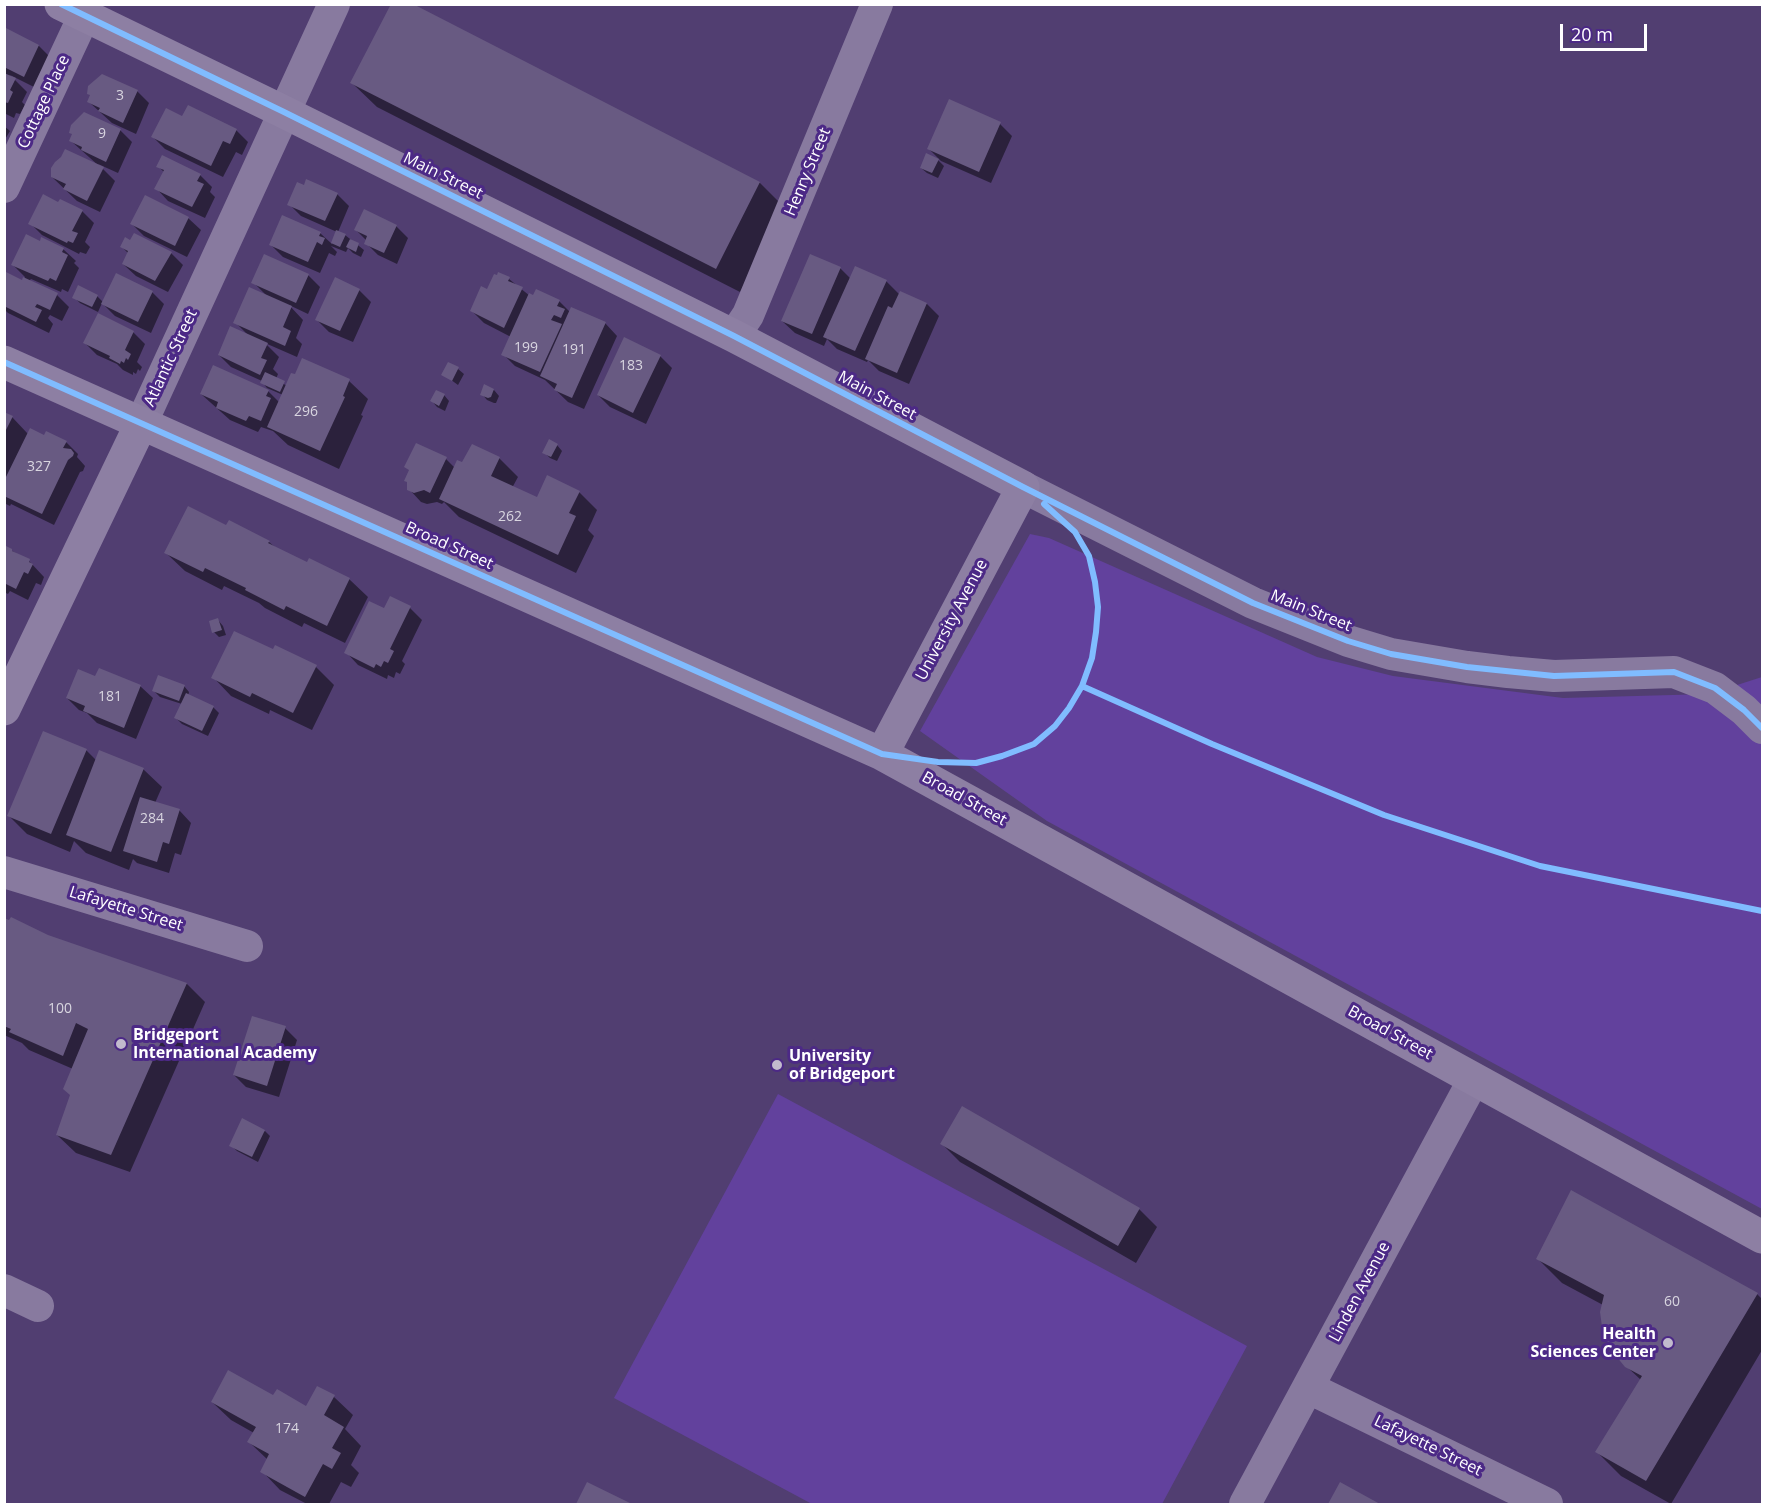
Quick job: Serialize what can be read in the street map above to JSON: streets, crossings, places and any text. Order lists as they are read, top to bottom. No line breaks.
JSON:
{"streets":{"street":["Cottage Place","Henry Street","Main Street","Atlantic Street","Broad Street","University Avenue","Lafayette Street","Linden Avenue"]},"crossings":[["Cottage Place","Main Street"],["Henry Street","Main Street"],["Main Street","Atlantic Street"],["Main Street","University Avenue"],["Atlantic Street","Broad Street"],["Broad Street","University Avenue"],["Broad Street","Linden Avenue"],["Lafayette Street","Linden Avenue"]],"places":["Bridgeport International Academy","University of Bridgeport","Health Sciences Center"],"house_numbers":["3","9","199","191","183","296","327","262","181","284","100","60","174"],"scale_bar":"20 m"}
